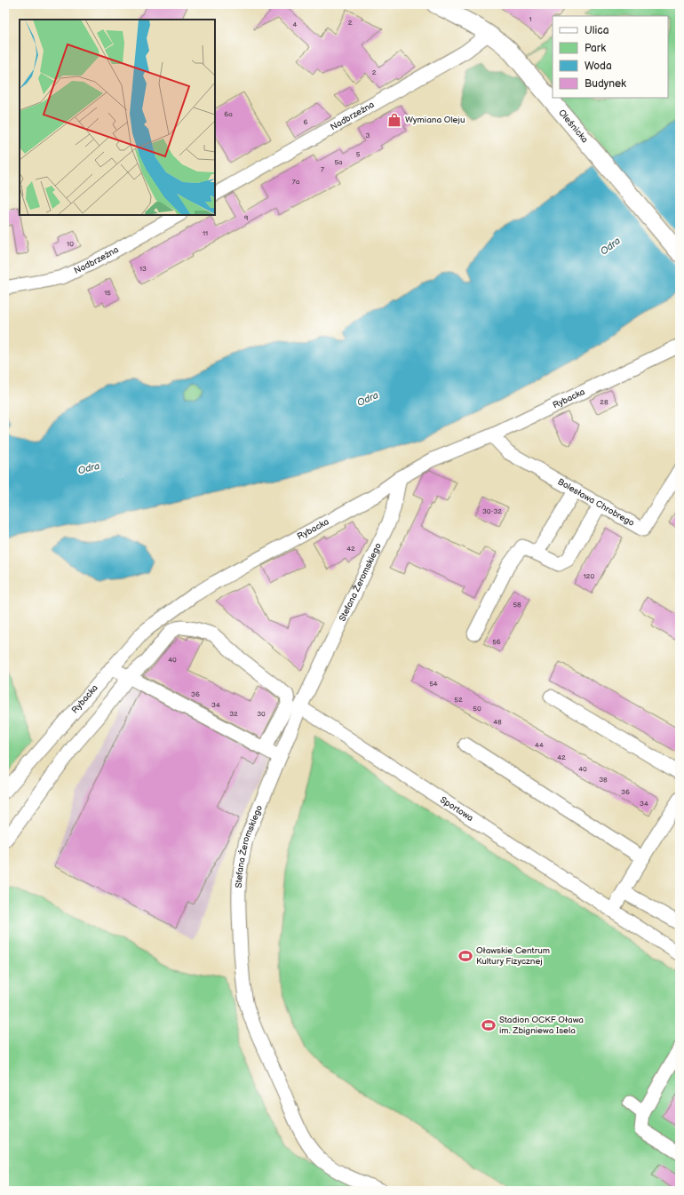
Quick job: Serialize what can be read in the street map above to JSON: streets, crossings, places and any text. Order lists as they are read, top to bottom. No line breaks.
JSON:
{"streets":{"main road":["Oleśnicka"],"street":["Nadbrzeżna","Rybacka","Bolesława Chrobrego","Stefana Żeromskiego","Sportowa"]},"crossings":[["Nadbrzeżna","Oleśnicka"],["Rybacka","Bolesława Chrobrego"],["Rybacka","Stefana Żeromskiego"],["Stefana Żeromskiego","Sportowa"]],"water":["Odra"],"places":{"shop":["Wymiana Oleju"],"sports":["Oławskie Centrum Kultury Fizycznej","Stadion OCKF Oława im. Zbigniewa Isela"]},"house_numbers":["1","2","4","2","6a","6","3","5","5a","7","7a","9","11","10","13","15","28","30-32","42","120","58","56","40","54","36","52","34","50","32","30","48","44","42","40","38","36","34"],"legend":["Ulica","Park","Woda","Budynek"]}
